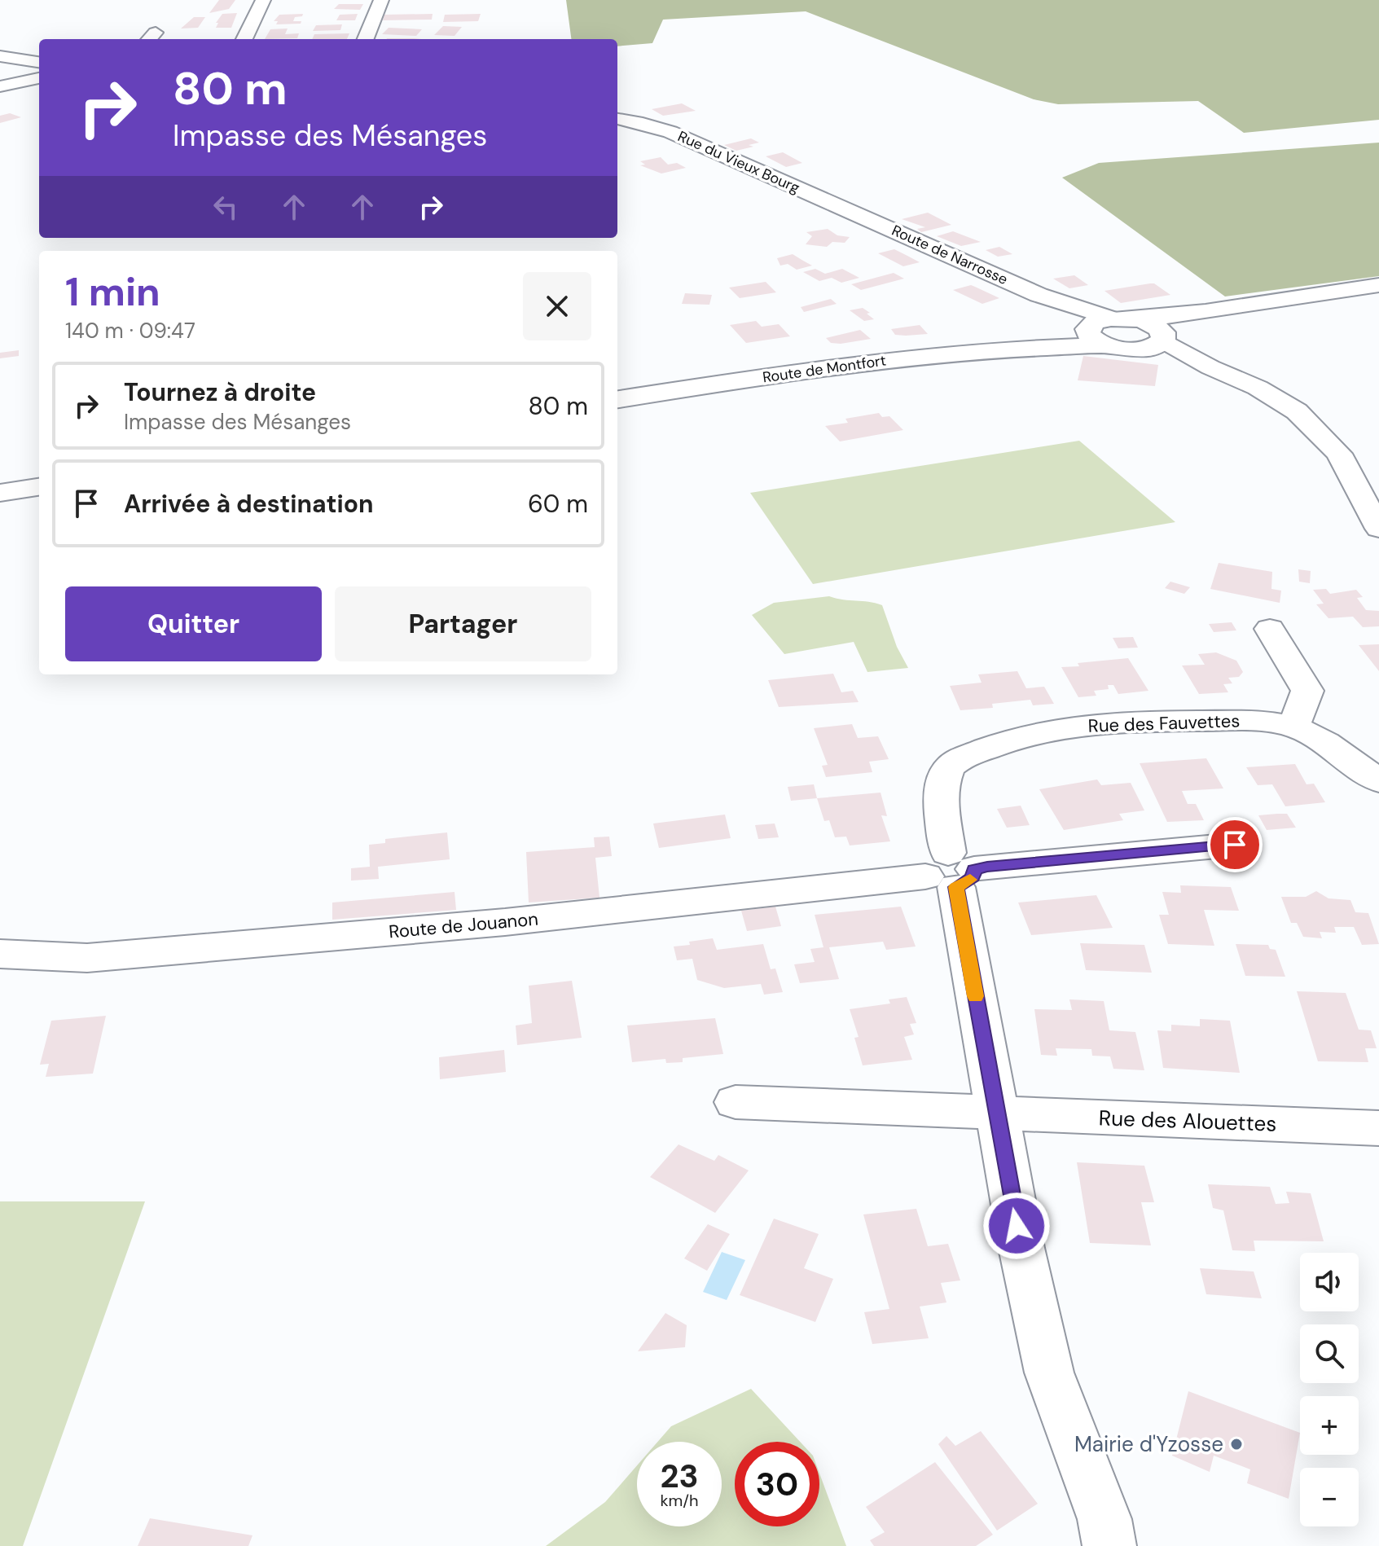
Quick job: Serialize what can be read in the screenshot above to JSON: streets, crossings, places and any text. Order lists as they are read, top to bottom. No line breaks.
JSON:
{"streets":{"main road":["Route de Montfort"],"street":["Rue du Vieux Bourg","Route de Narrosse","Rue des Fauvettes","Route de Jouanon","Rue des Alouettes"]},"crossings":[["Rue du Vieux Bourg","Route de Narrosse"],["Route de Narrosse","Route de Montfort"],["Rue des Fauvettes","Route de Jouanon"],["Rue des Fauvettes","Rue des Alouettes"]],"places":["Mairie d'Yzosse"],"page":{"turn":["80 m","Impasse des Mésanges"],"heading":["1 min","140 m · 09:47"],"list":[{"name":"Tournez à droite","note":"Impasse des Mésanges","value":"80 m"},{"name":"Arrivée à destination","value":"60 m"}],"buttons":["Quitter","Partager"],"map_buttons":["+","−"],"speed":"23 km/h","limit":"30"}}
